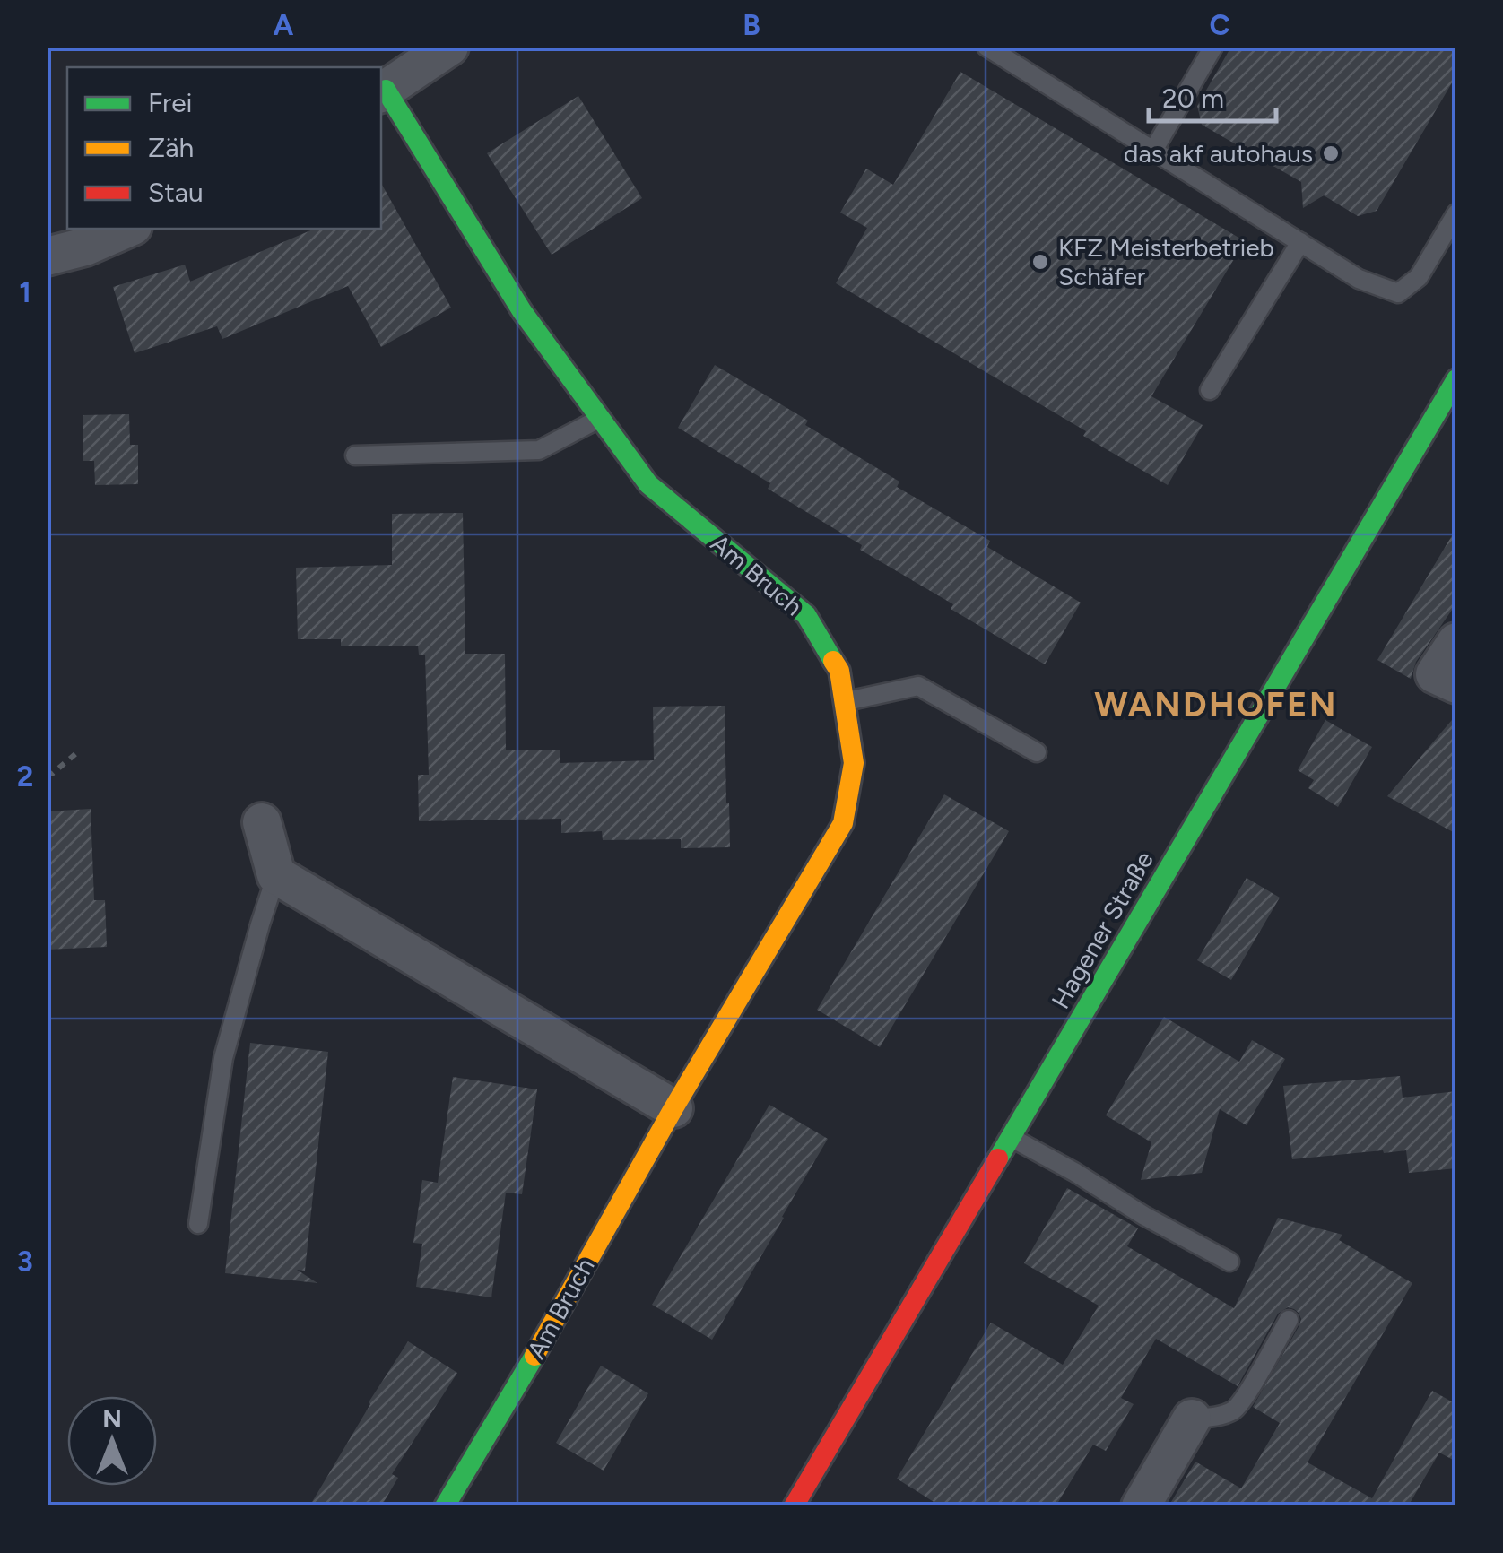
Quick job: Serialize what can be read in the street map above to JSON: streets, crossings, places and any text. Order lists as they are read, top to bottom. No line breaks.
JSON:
{"streets":{"street":["Am Bruch","Hagener Straße"]},"districts":["WANDHOFEN"],"places":["das akf autohaus","KFZ Meisterbetrieb Schäfer"],"legend":["Frei","Zäh","Stau"],"scale_bar":"20 m","north":"top","grid":{"columns":["A","B","C"],"rows":["1","2","3"]}}
